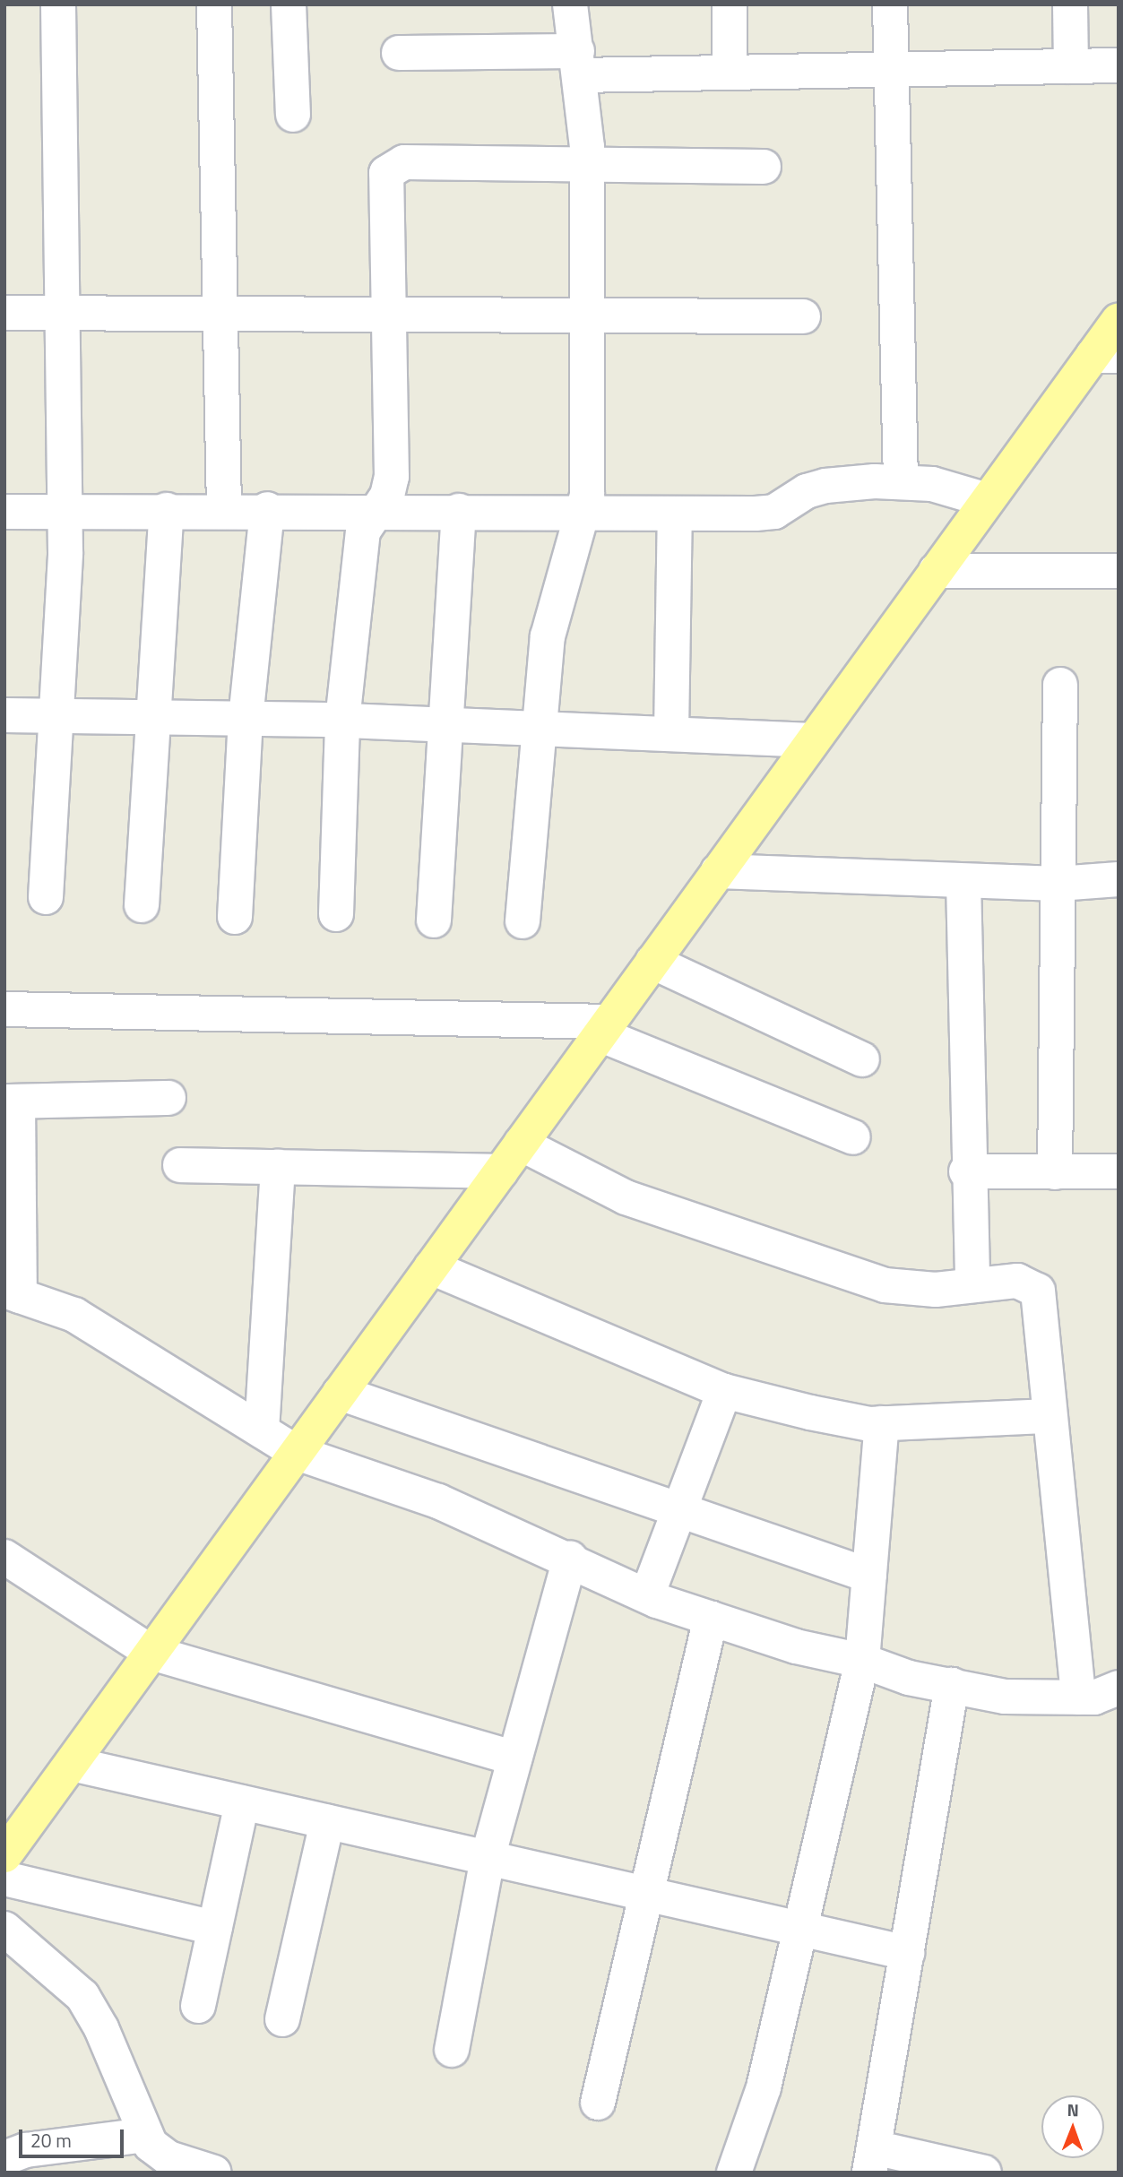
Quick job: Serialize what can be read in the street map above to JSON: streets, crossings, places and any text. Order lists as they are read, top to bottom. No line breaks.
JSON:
{"scale_bar":"20 m","north":"top"}
